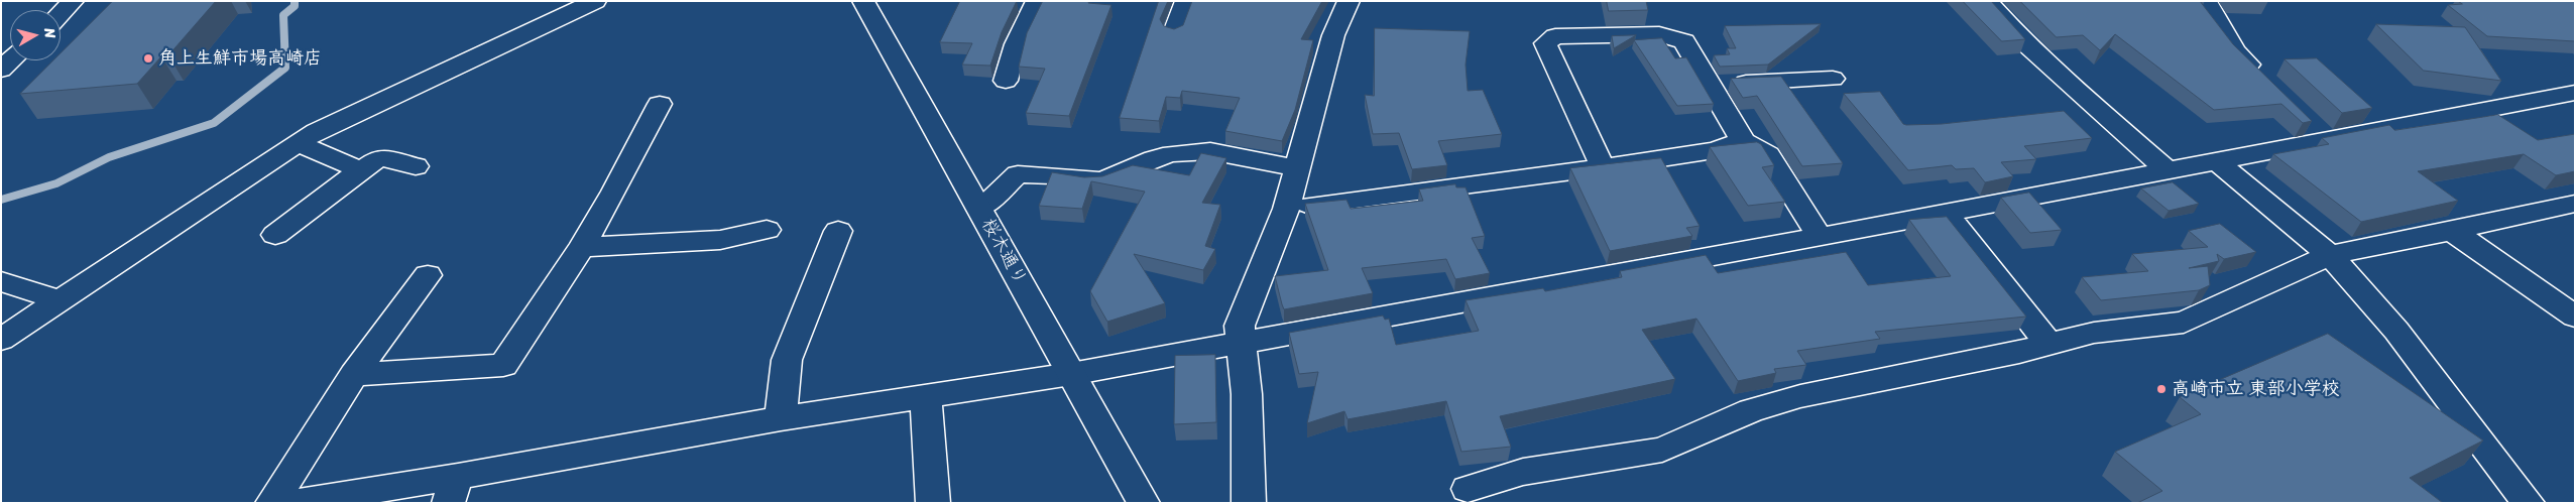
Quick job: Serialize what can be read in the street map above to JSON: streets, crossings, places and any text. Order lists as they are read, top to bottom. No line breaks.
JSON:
{"streets":{"street":["桜木通り"]},"places":["角上生鮮市場高崎店","高崎市立 東部小学校"],"north":"right"}
